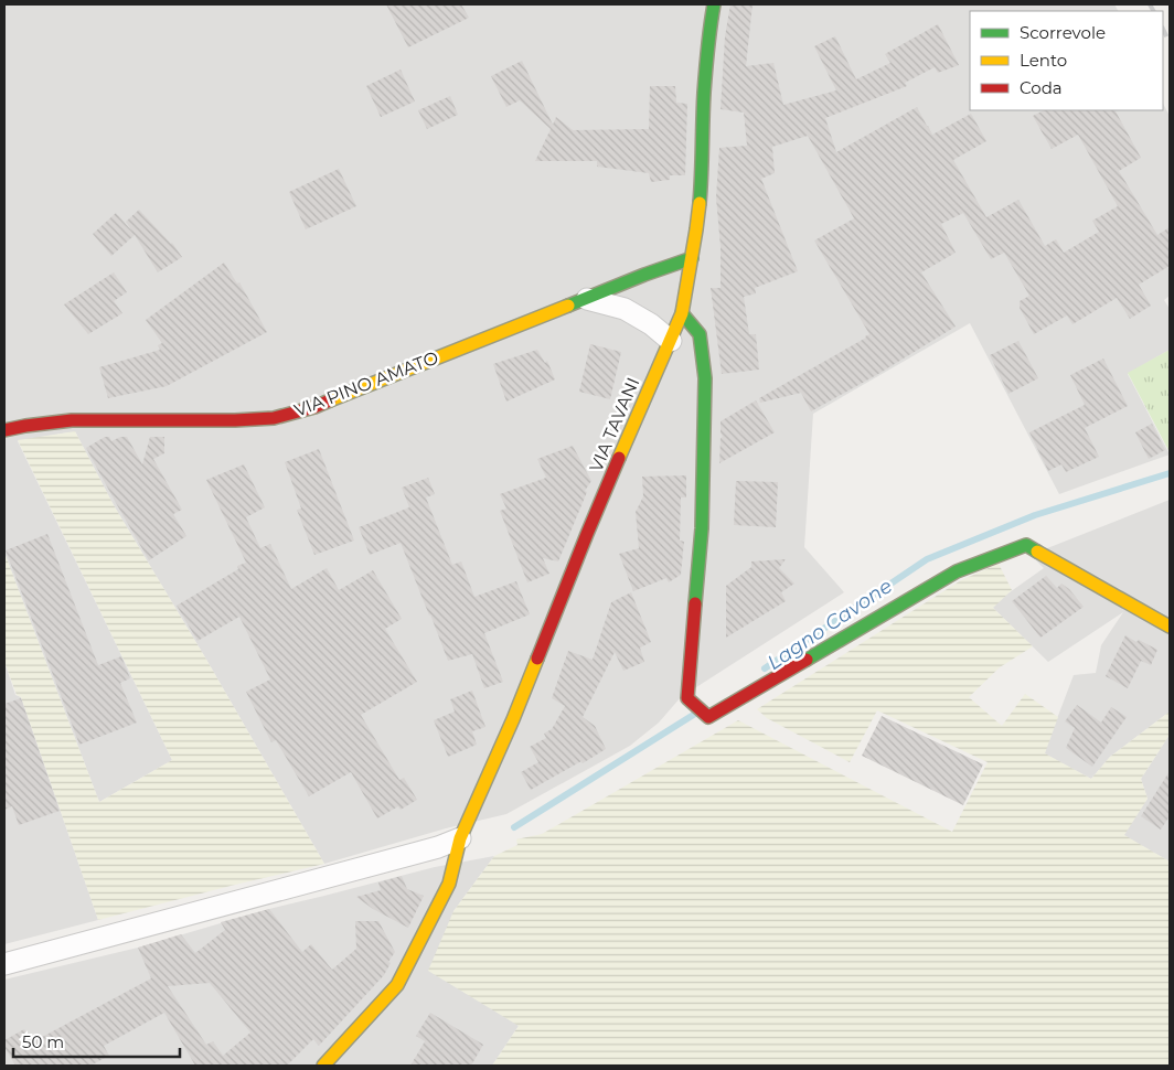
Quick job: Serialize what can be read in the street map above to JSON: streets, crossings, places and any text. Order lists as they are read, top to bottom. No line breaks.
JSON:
{"streets":{"street":["VIA PINO AMATO","VIA TAVANI"]},"crossings":[["VIA PINO AMATO","VIA TAVANI"]],"water":["Lagno Cavone"],"legend":["Scorrevole","Lento","Coda"],"scale_bar":"50 m"}
